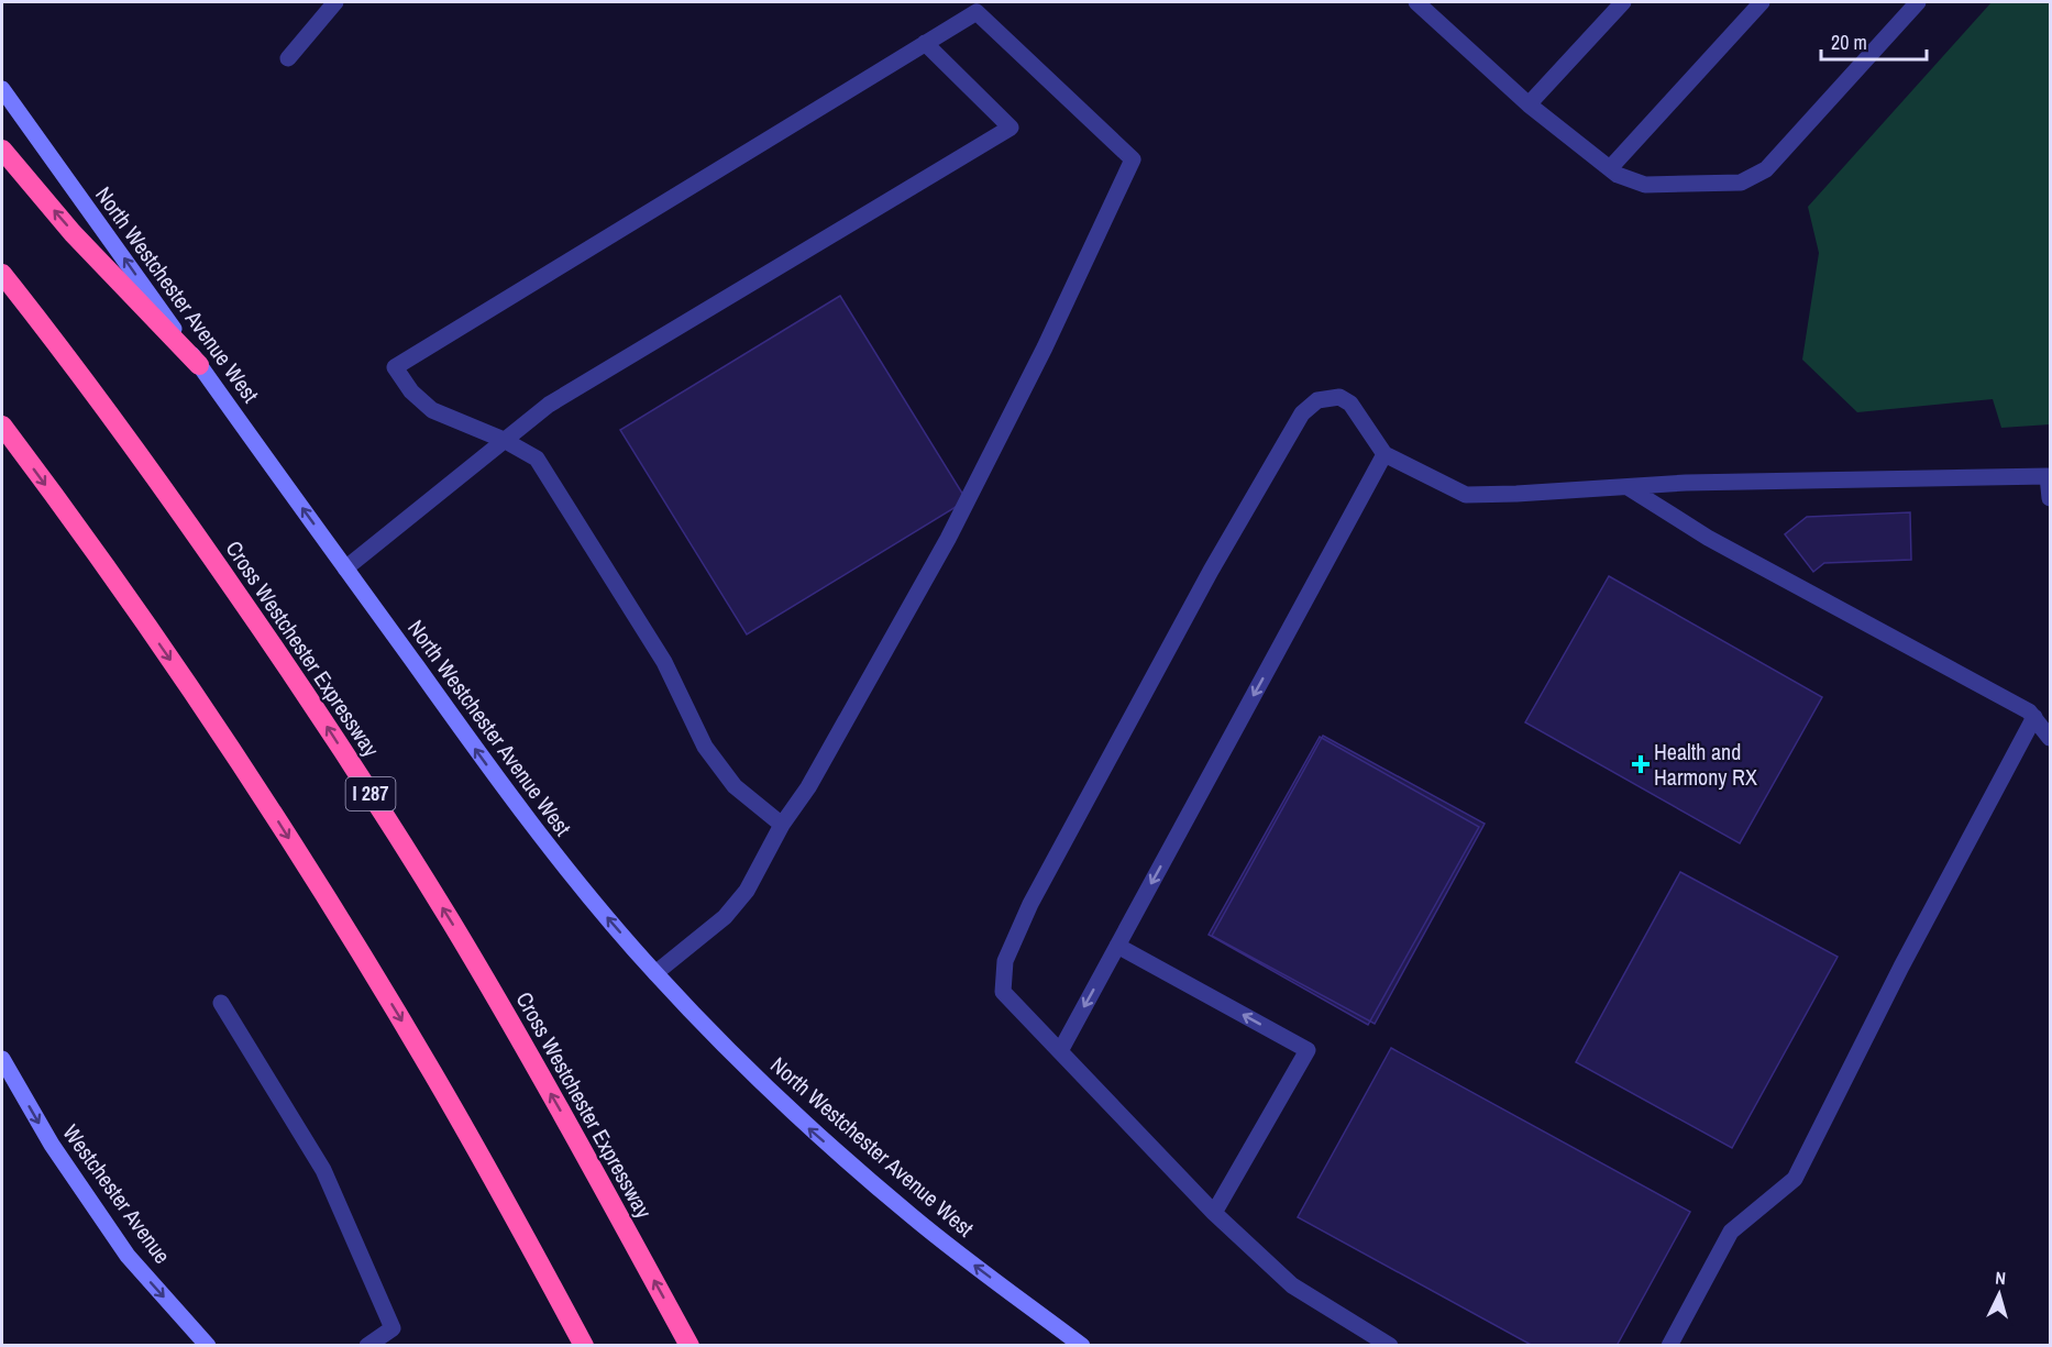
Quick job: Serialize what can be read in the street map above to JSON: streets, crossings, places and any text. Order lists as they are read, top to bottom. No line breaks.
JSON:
{"streets":{"highway":["Cross Westchester Expressway","I 287"],"main road":["North Westchester Avenue West","Westchester Avenue"]},"one_way":["North Westchester Avenue West","Westchester Avenue"],"places":{"health":["Health and Harmony RX"]},"scale_bar":"20 m","north":"top"}
